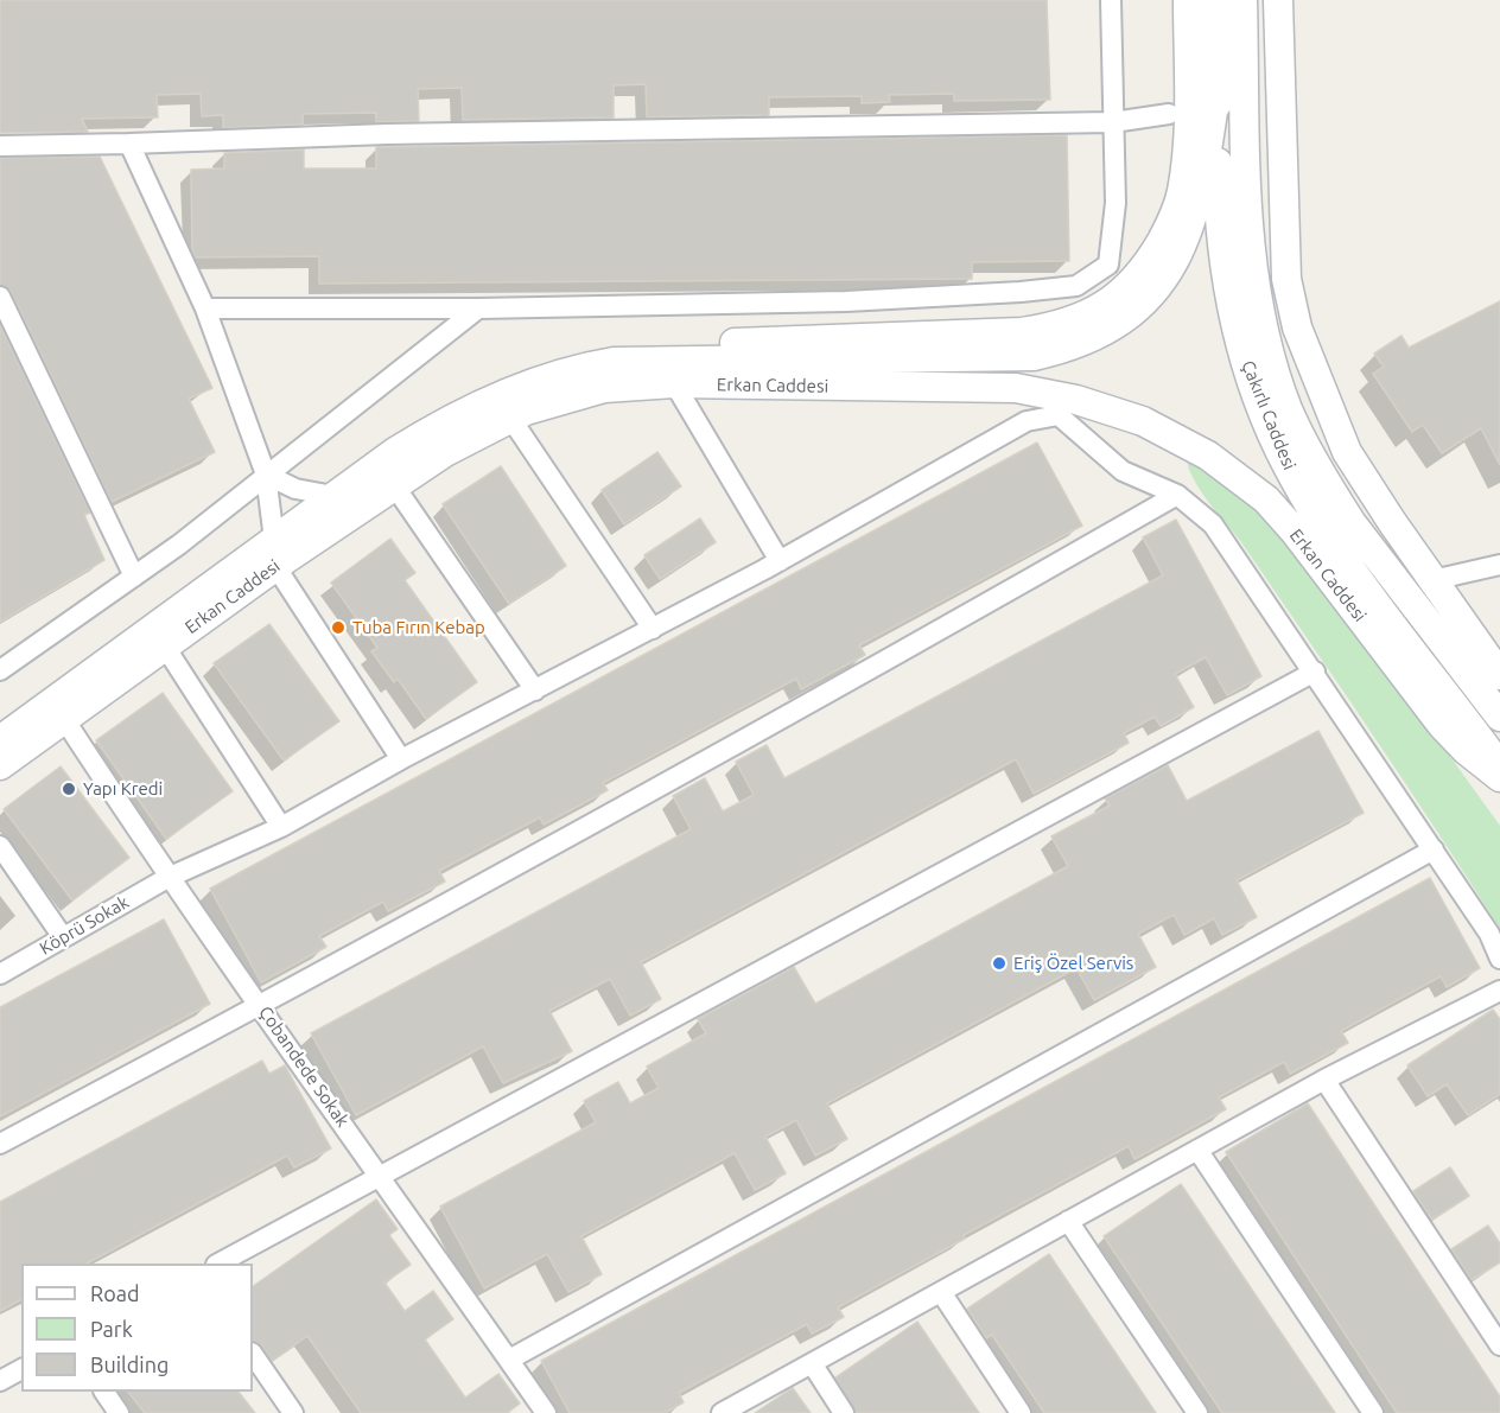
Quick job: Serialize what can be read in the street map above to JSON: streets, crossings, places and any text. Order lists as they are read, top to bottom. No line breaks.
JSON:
{"streets":{"main road":["Erkan Caddesi","Çakırlı Caddesi"],"street":["Köprü Sokak","Çobandede Sokak"]},"crossings":[["Erkan Caddesi","Çakırlı Caddesi"],["Erkan Caddesi","Çobandede Sokak"],["Köprü Sokak","Çobandede Sokak"]],"places":["Tuba Fırın Kebap","Yapı Kredi","Eriş Özel Servis"],"legend":["Road","Park","Building"]}
